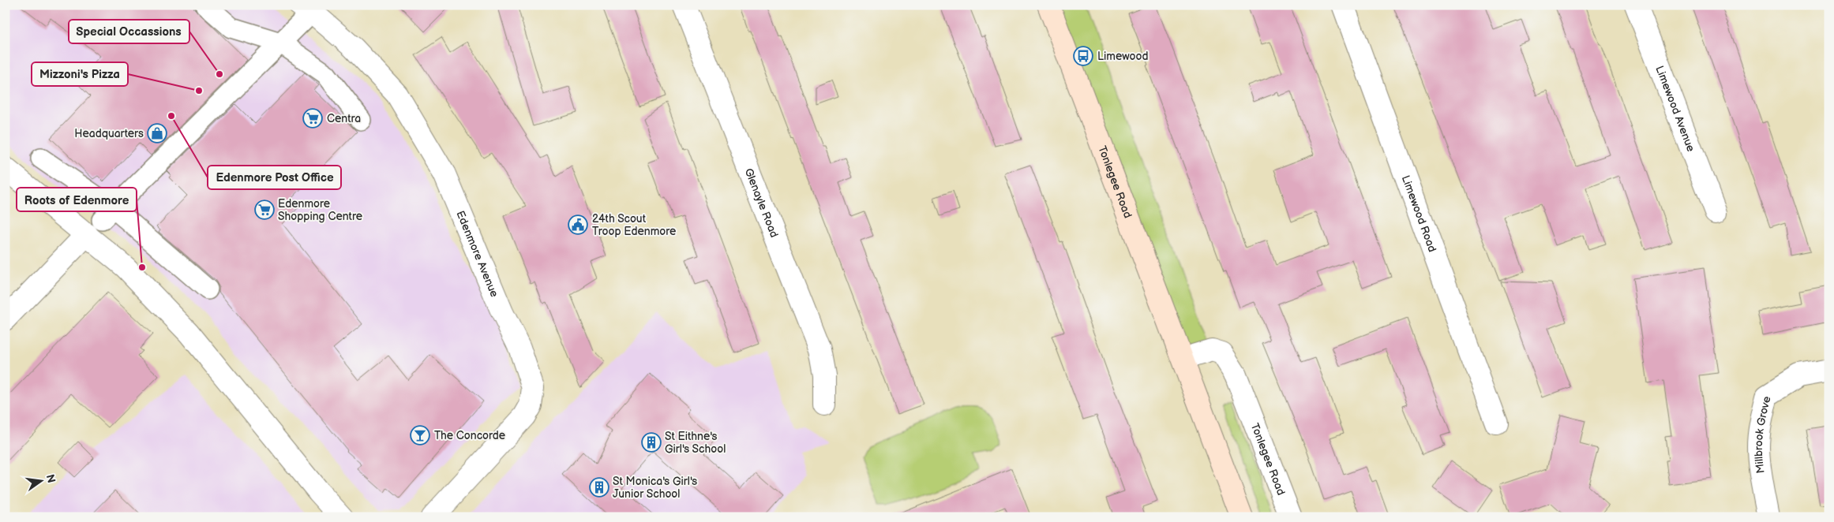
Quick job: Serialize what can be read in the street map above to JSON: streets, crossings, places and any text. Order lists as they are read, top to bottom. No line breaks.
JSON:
{"streets":{"main road":["Tonlegee Road"],"street":["Limewood Avenue","Glenayle Road","Limewood Road","Edenmore Avenue","Millbrook Grove"]},"places":{"bus stop":["Limewood"],"other":["Special Occassions","Mizzoni's Pizza","Edenmore Post Office","Roots of Edenmore"],"supermarket":["Centra","Edenmore Shopping Centre"],"shop":["Headquarters"],"public building":["24th Scout Troop Edenmore"],"bar":["The Concorde"],"building":["St Eithne's Girl's School","St Monica's Girl's Junior School"]},"north":"right"}
